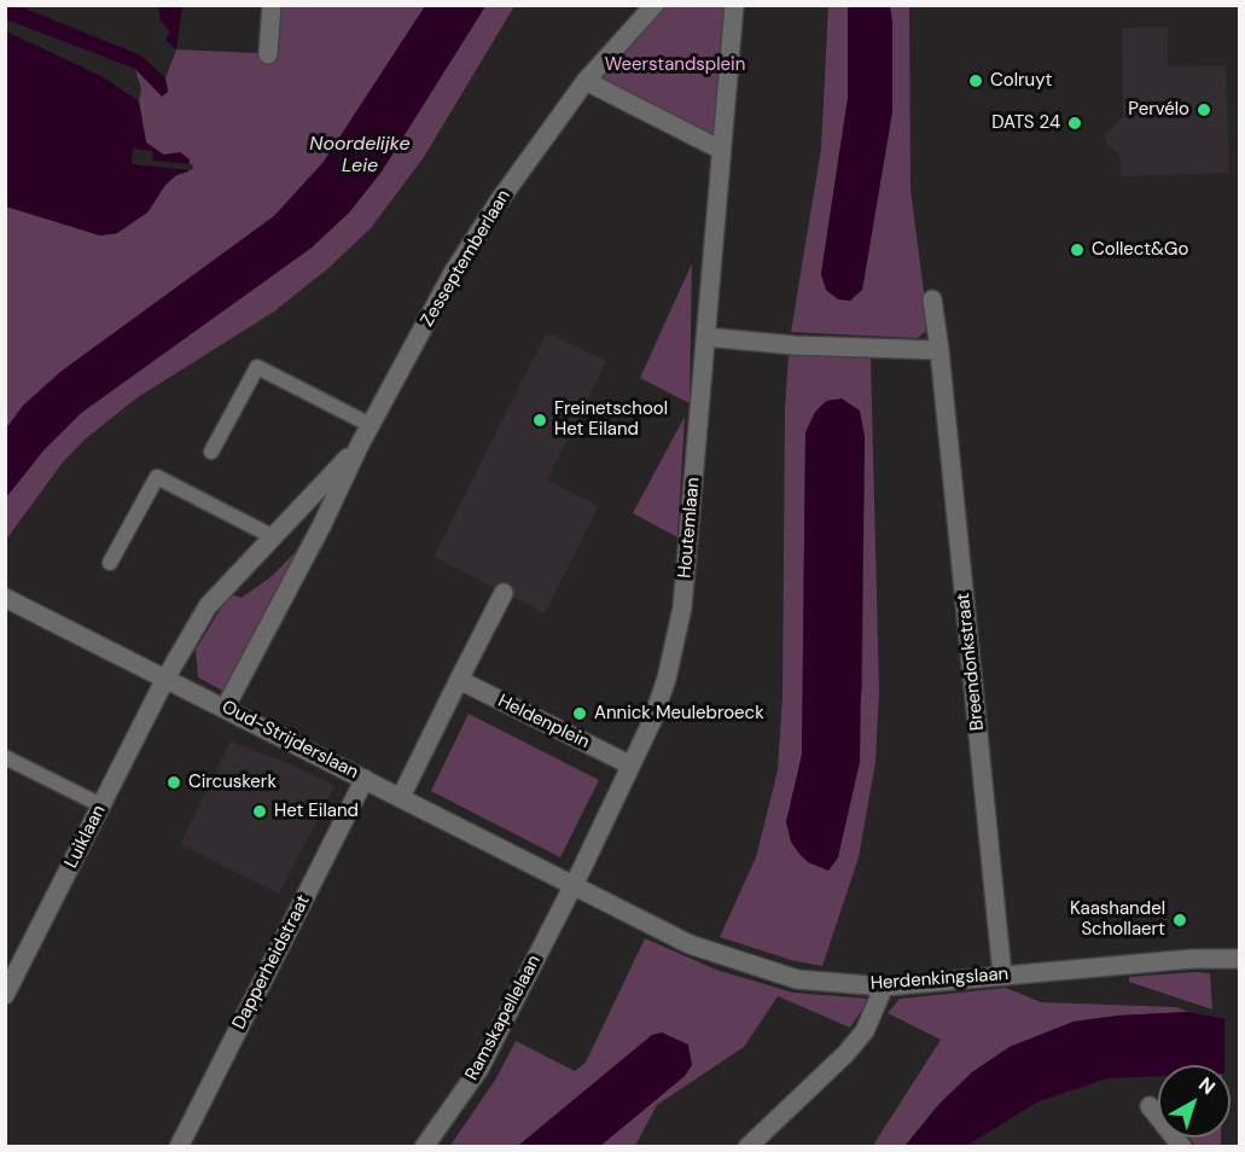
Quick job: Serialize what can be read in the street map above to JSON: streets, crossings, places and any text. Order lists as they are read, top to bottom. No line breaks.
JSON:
{"streets":{"street":["Zesseptemberlaan","Houtemlaan","Breendonkstraat","Heldenplein","Oud-Strijderslaan","Luiklaan","Dapperheidstraat","Herdenkingslaan","Ramskapellelaan"]},"crossings":[["Zesseptemberlaan","Oud-Strijderslaan"],["Zesseptemberlaan","Luiklaan"],["Houtemlaan","Heldenplein"],["Houtemlaan","Oud-Strijderslaan"],["Houtemlaan","Herdenkingslaan"],["Houtemlaan","Ramskapellelaan"],["Breendonkstraat","Herdenkingslaan"],["Oud-Strijderslaan","Luiklaan"],["Oud-Strijderslaan","Dapperheidstraat"],["Oud-Strijderslaan","Herdenkingslaan"],["Oud-Strijderslaan","Ramskapellelaan"],["Herdenkingslaan","Ramskapellelaan"]],"water":["Noordelijke Leie"],"parks":["Weerstandsplein"],"places":["Colruyt","Pervélo","DATS 24","Collect&Go","Freinetschool Het Eiland","Annick Meulebroeck","Circuskerk","Het Eiland","Kaashandel Schollaert"],"north":"top right"}
